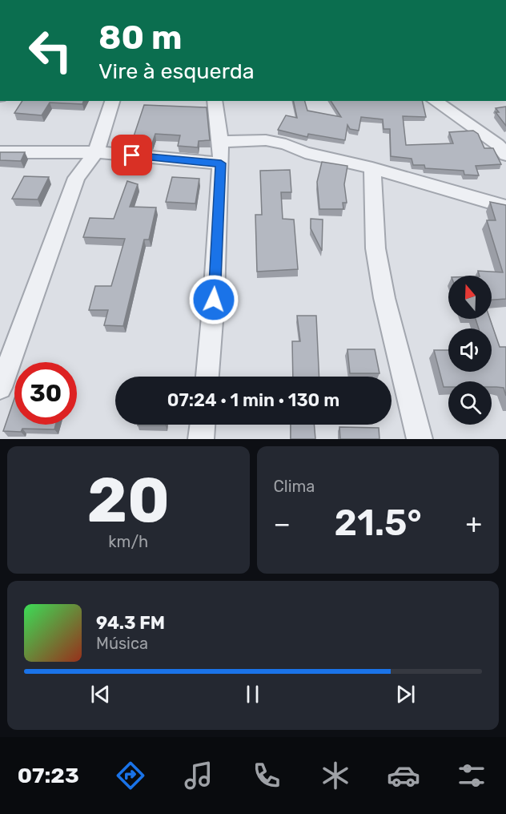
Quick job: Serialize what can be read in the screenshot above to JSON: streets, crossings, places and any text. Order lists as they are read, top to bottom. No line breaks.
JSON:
{"north":"top","page":{"turn":["80 m","Vire à esquerda"],"limit":"30","trip":"07:24 · 1 min · 130 m","tile":[["20","km/h"],"Clima"],"heat":["−","21.5°","+"],"song":["94.3 FM","Música"],"tabs":"07:23"}}
